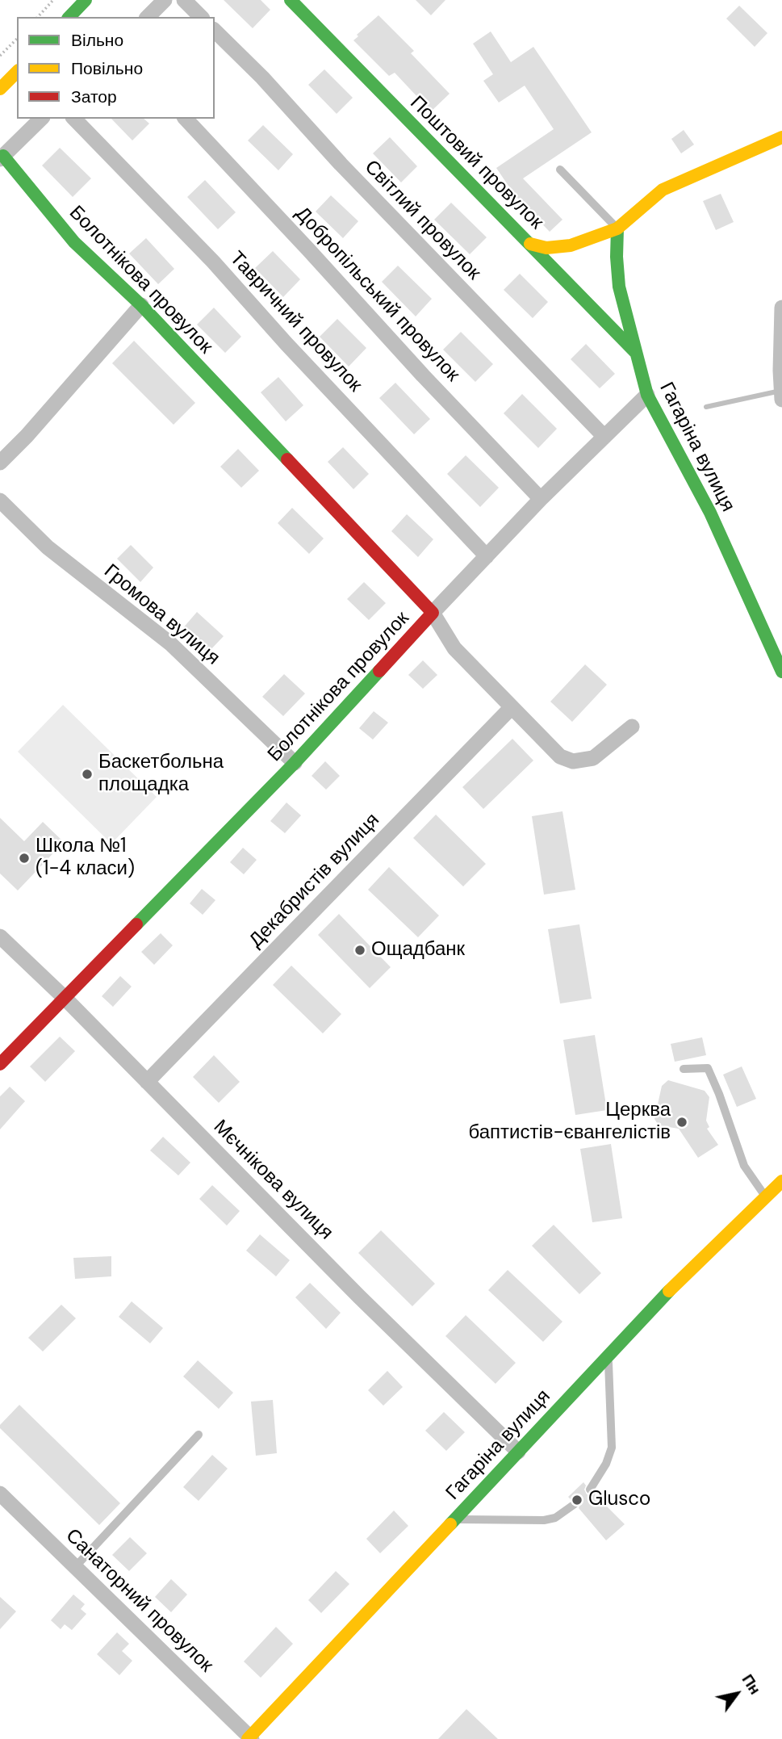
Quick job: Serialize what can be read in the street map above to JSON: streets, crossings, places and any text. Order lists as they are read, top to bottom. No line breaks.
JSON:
{"streets":{"main road":["Поштовий провулок","Болотнікова провулок","Гагаріна вулиця"],"street":["Світлий провулок","Добропільський провулок","Тавричний провулок","Громова вулиця","Декабристів вулиця","Мєчнікова вулиця","Санаторний провулок"]},"crossings":[["Поштовий провулок","Гагаріна вулиця"],["Болотнікова провулок","Громова вулиця"],["Болотнікова провулок","Мєчнікова вулиця"],["Гагаріна вулиця","Мєчнікова вулиця"],["Гагаріна вулиця","Санаторний провулок"],["Декабристів вулиця","Мєчнікова вулиця"]],"places":["Баскетбольна площадка","Школа №1 (1-4 класи)","Ощадбанк","Церква баптистів-євангелістів","Glusco"],"legend":["Вільно","Повільно","Затор"],"north":"top right"}
